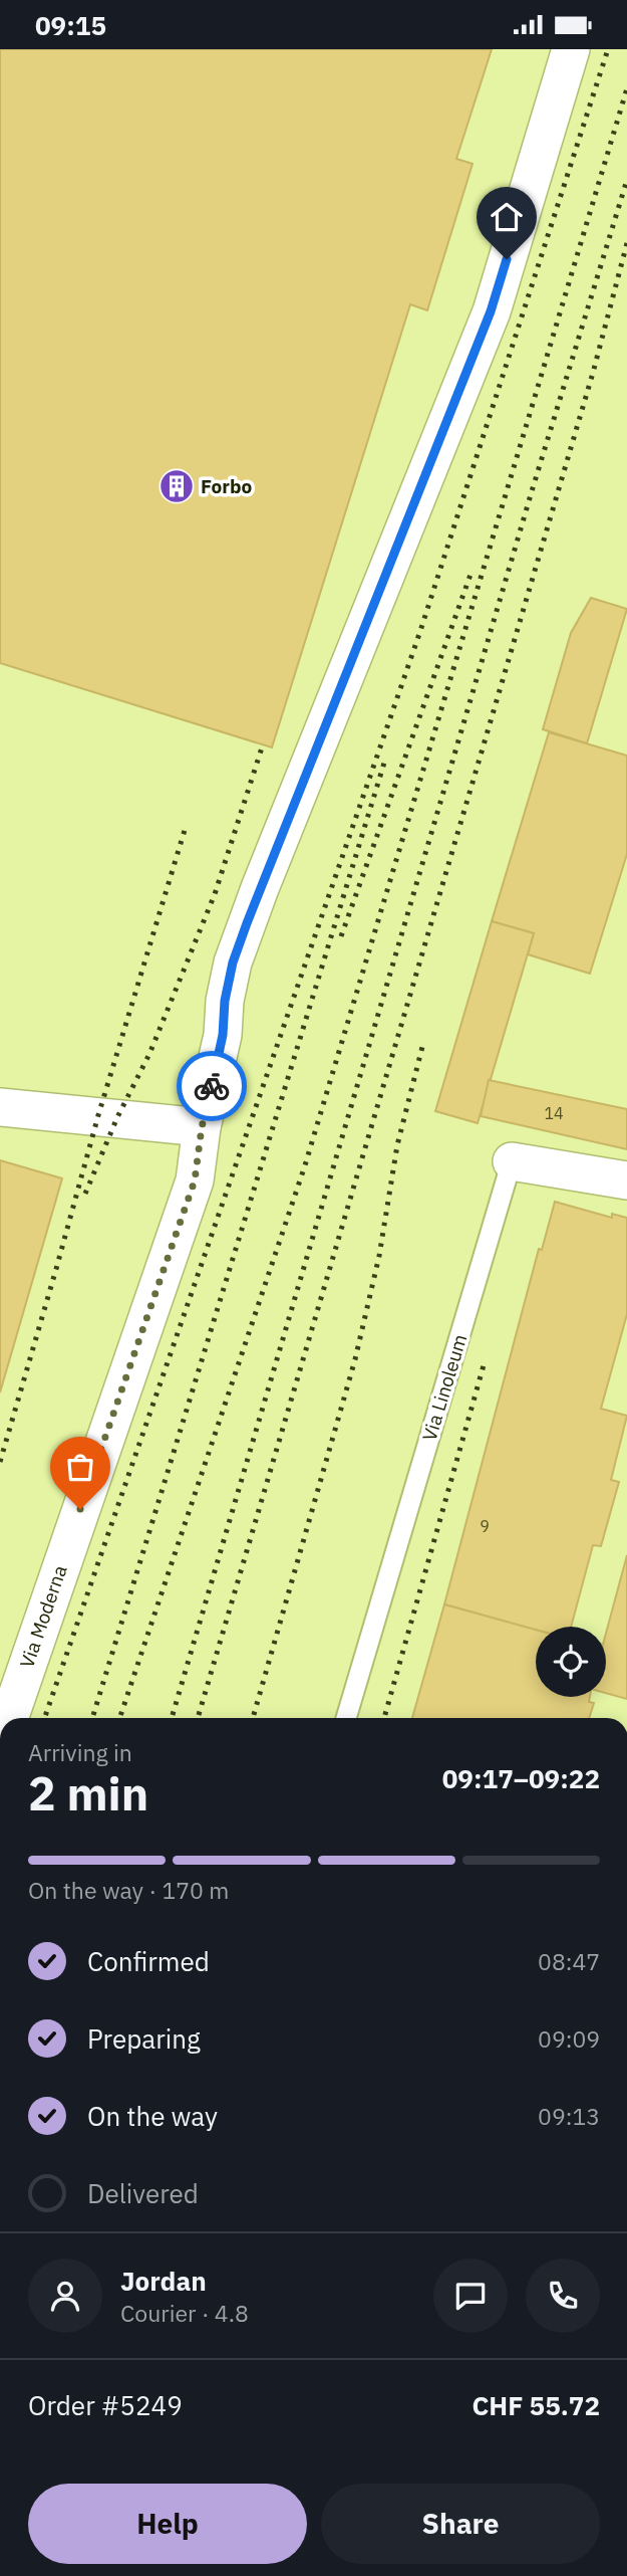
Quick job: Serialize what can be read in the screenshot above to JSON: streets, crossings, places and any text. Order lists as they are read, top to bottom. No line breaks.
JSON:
{"streets":{"street":["Via Linoleum","Via Moderna"]},"places":{"building":["Forbo"]},"house_numbers":["14","9"],"page":{"status":"09:15","heading":["2 min","Arriving in","09:17–09:22"],"panel":["Jordan","Courier · 4.8","Order #5249","CHF 55.72"],"bar":"On the way · 170 m","list":[["Confirmed","08:47"],["Preparing","09:09"],["On the way","09:13"],"Delivered"],"buttons":["Help","Share"]}}
